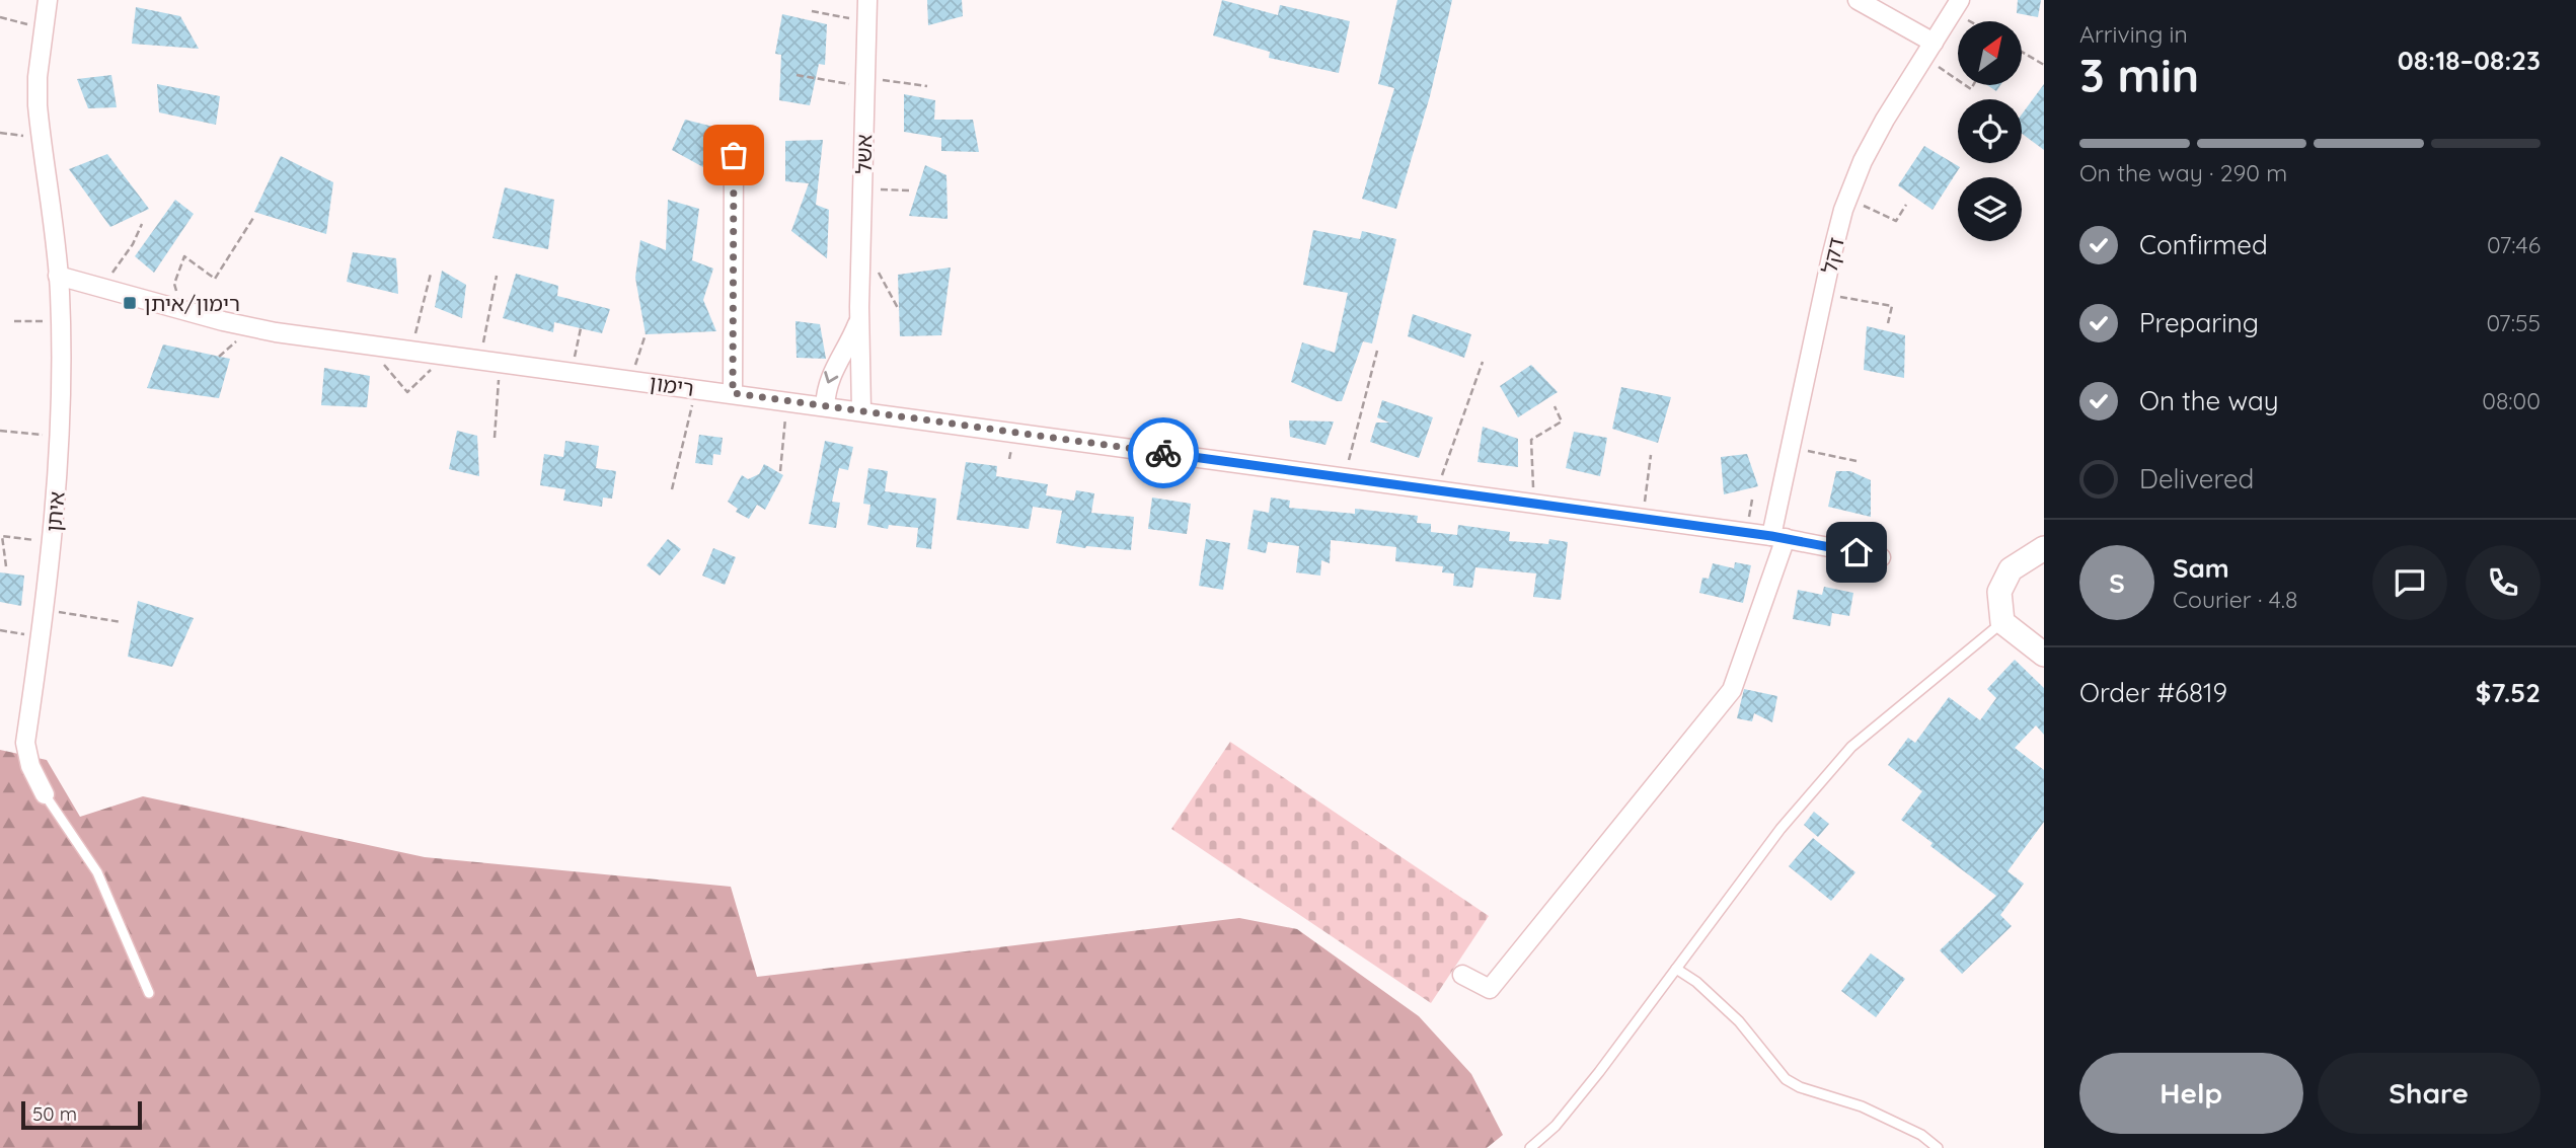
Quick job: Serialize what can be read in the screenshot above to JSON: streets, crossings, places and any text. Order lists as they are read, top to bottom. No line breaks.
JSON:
{"streets":{"street":["אשל","דקל","רימון","איתן"]},"crossings":[["אשל","רימון"],["דקל","רימון"],["רימון","איתן"]],"places":{"transit":["רימון/איתן"]},"scale_bar":"50 m","north":"top right","page":{"heading":["3 min","Arriving in","08:18–08:23"],"panel":["Sam","Courier · 4.8","Order #6819","$7.52"],"bar":"On the way · 290 m","list":[["Confirmed","07:46"],["Preparing","07:55"],["On the way","08:00"],"Delivered"],"round":"S","buttons":["Help","Share"],"scale":"50 m"}}
